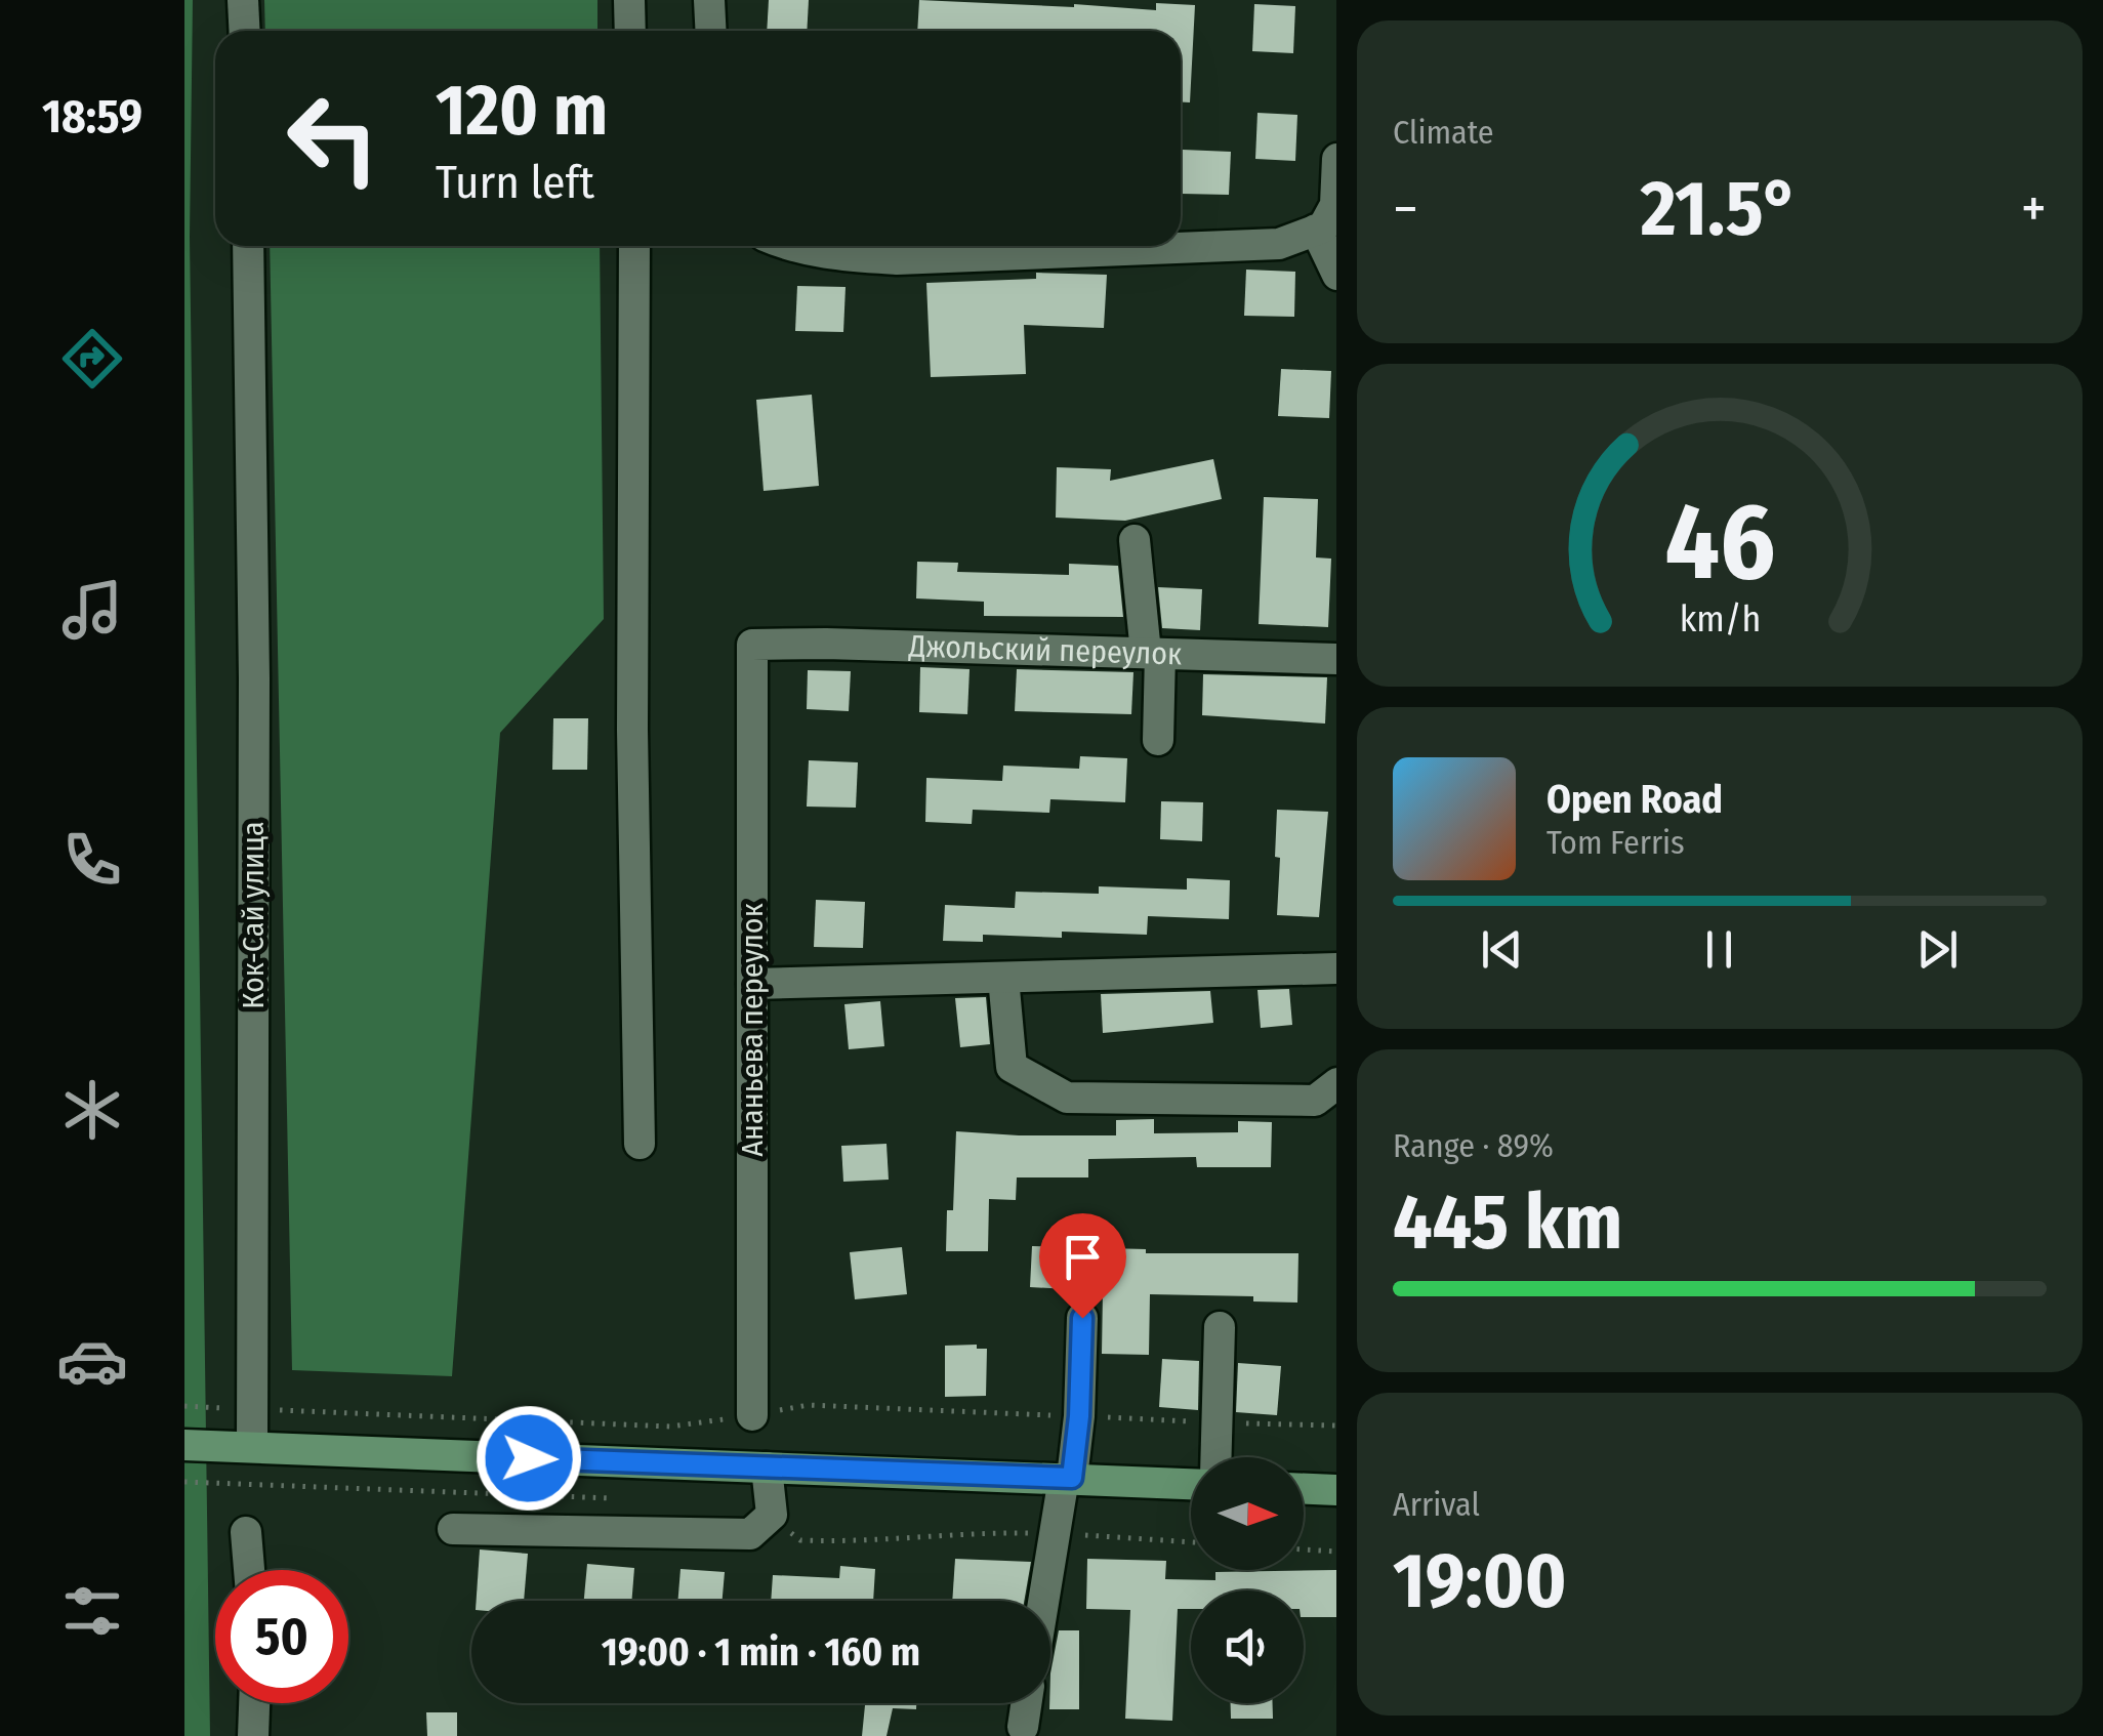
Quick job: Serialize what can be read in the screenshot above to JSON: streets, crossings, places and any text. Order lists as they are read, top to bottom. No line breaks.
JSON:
{"streets":{"street":["Джольский переулок","Кок-Сай улица","Ананьева переулок"]},"crossings":[["Джольский переулок","Ананьева переулок"]],"north":"right","page":{"tabs":"18:59","tile":["Climate",["Range · 89%","445 km"],["Arrival","19:00"]],"turn":["120 m","Turn left"],"heat":["−","21.5°","+"],"song":["Open Road","Tom Ferris"],"limit":"50","trip":"19:00 · 1 min · 160 m","gauge":["46","km/h"]}}
